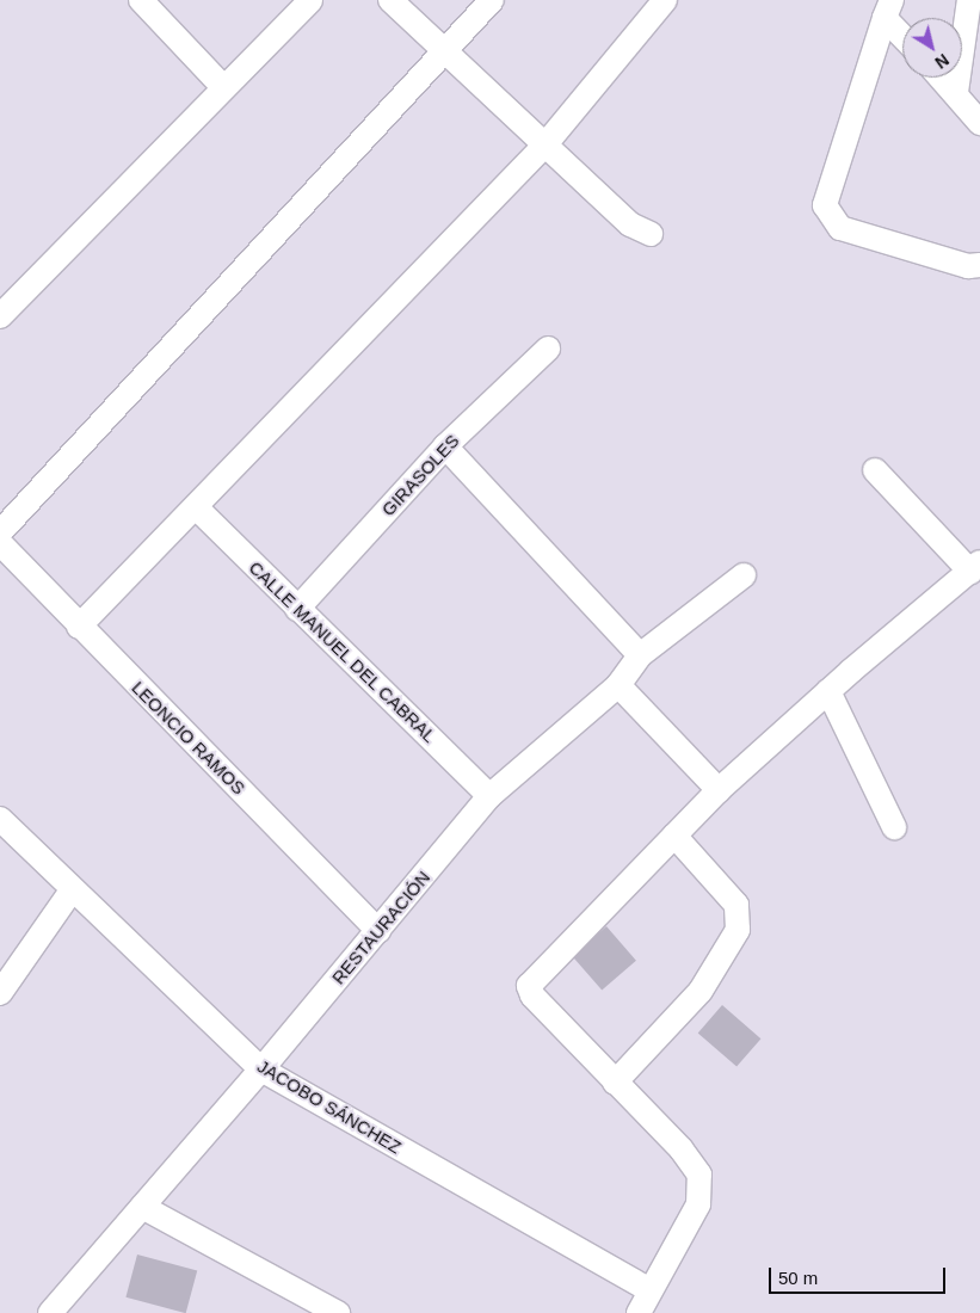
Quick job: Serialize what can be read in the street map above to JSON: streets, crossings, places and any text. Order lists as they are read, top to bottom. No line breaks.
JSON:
{"streets":{"street":["GIRASOLES","CALLE MANUEL DEL CABRAL","LEONCIO RAMOS","RESTAURACIÓN","JACOBO SÁNCHEZ"]},"crossings":[["GIRASOLES","CALLE MANUEL DEL CABRAL"],["CALLE MANUEL DEL CABRAL","RESTAURACIÓN"],["LEONCIO RAMOS","RESTAURACIÓN"],["RESTAURACIÓN","JACOBO SÁNCHEZ"]],"scale_bar":"50 m","north":"bottom right"}
